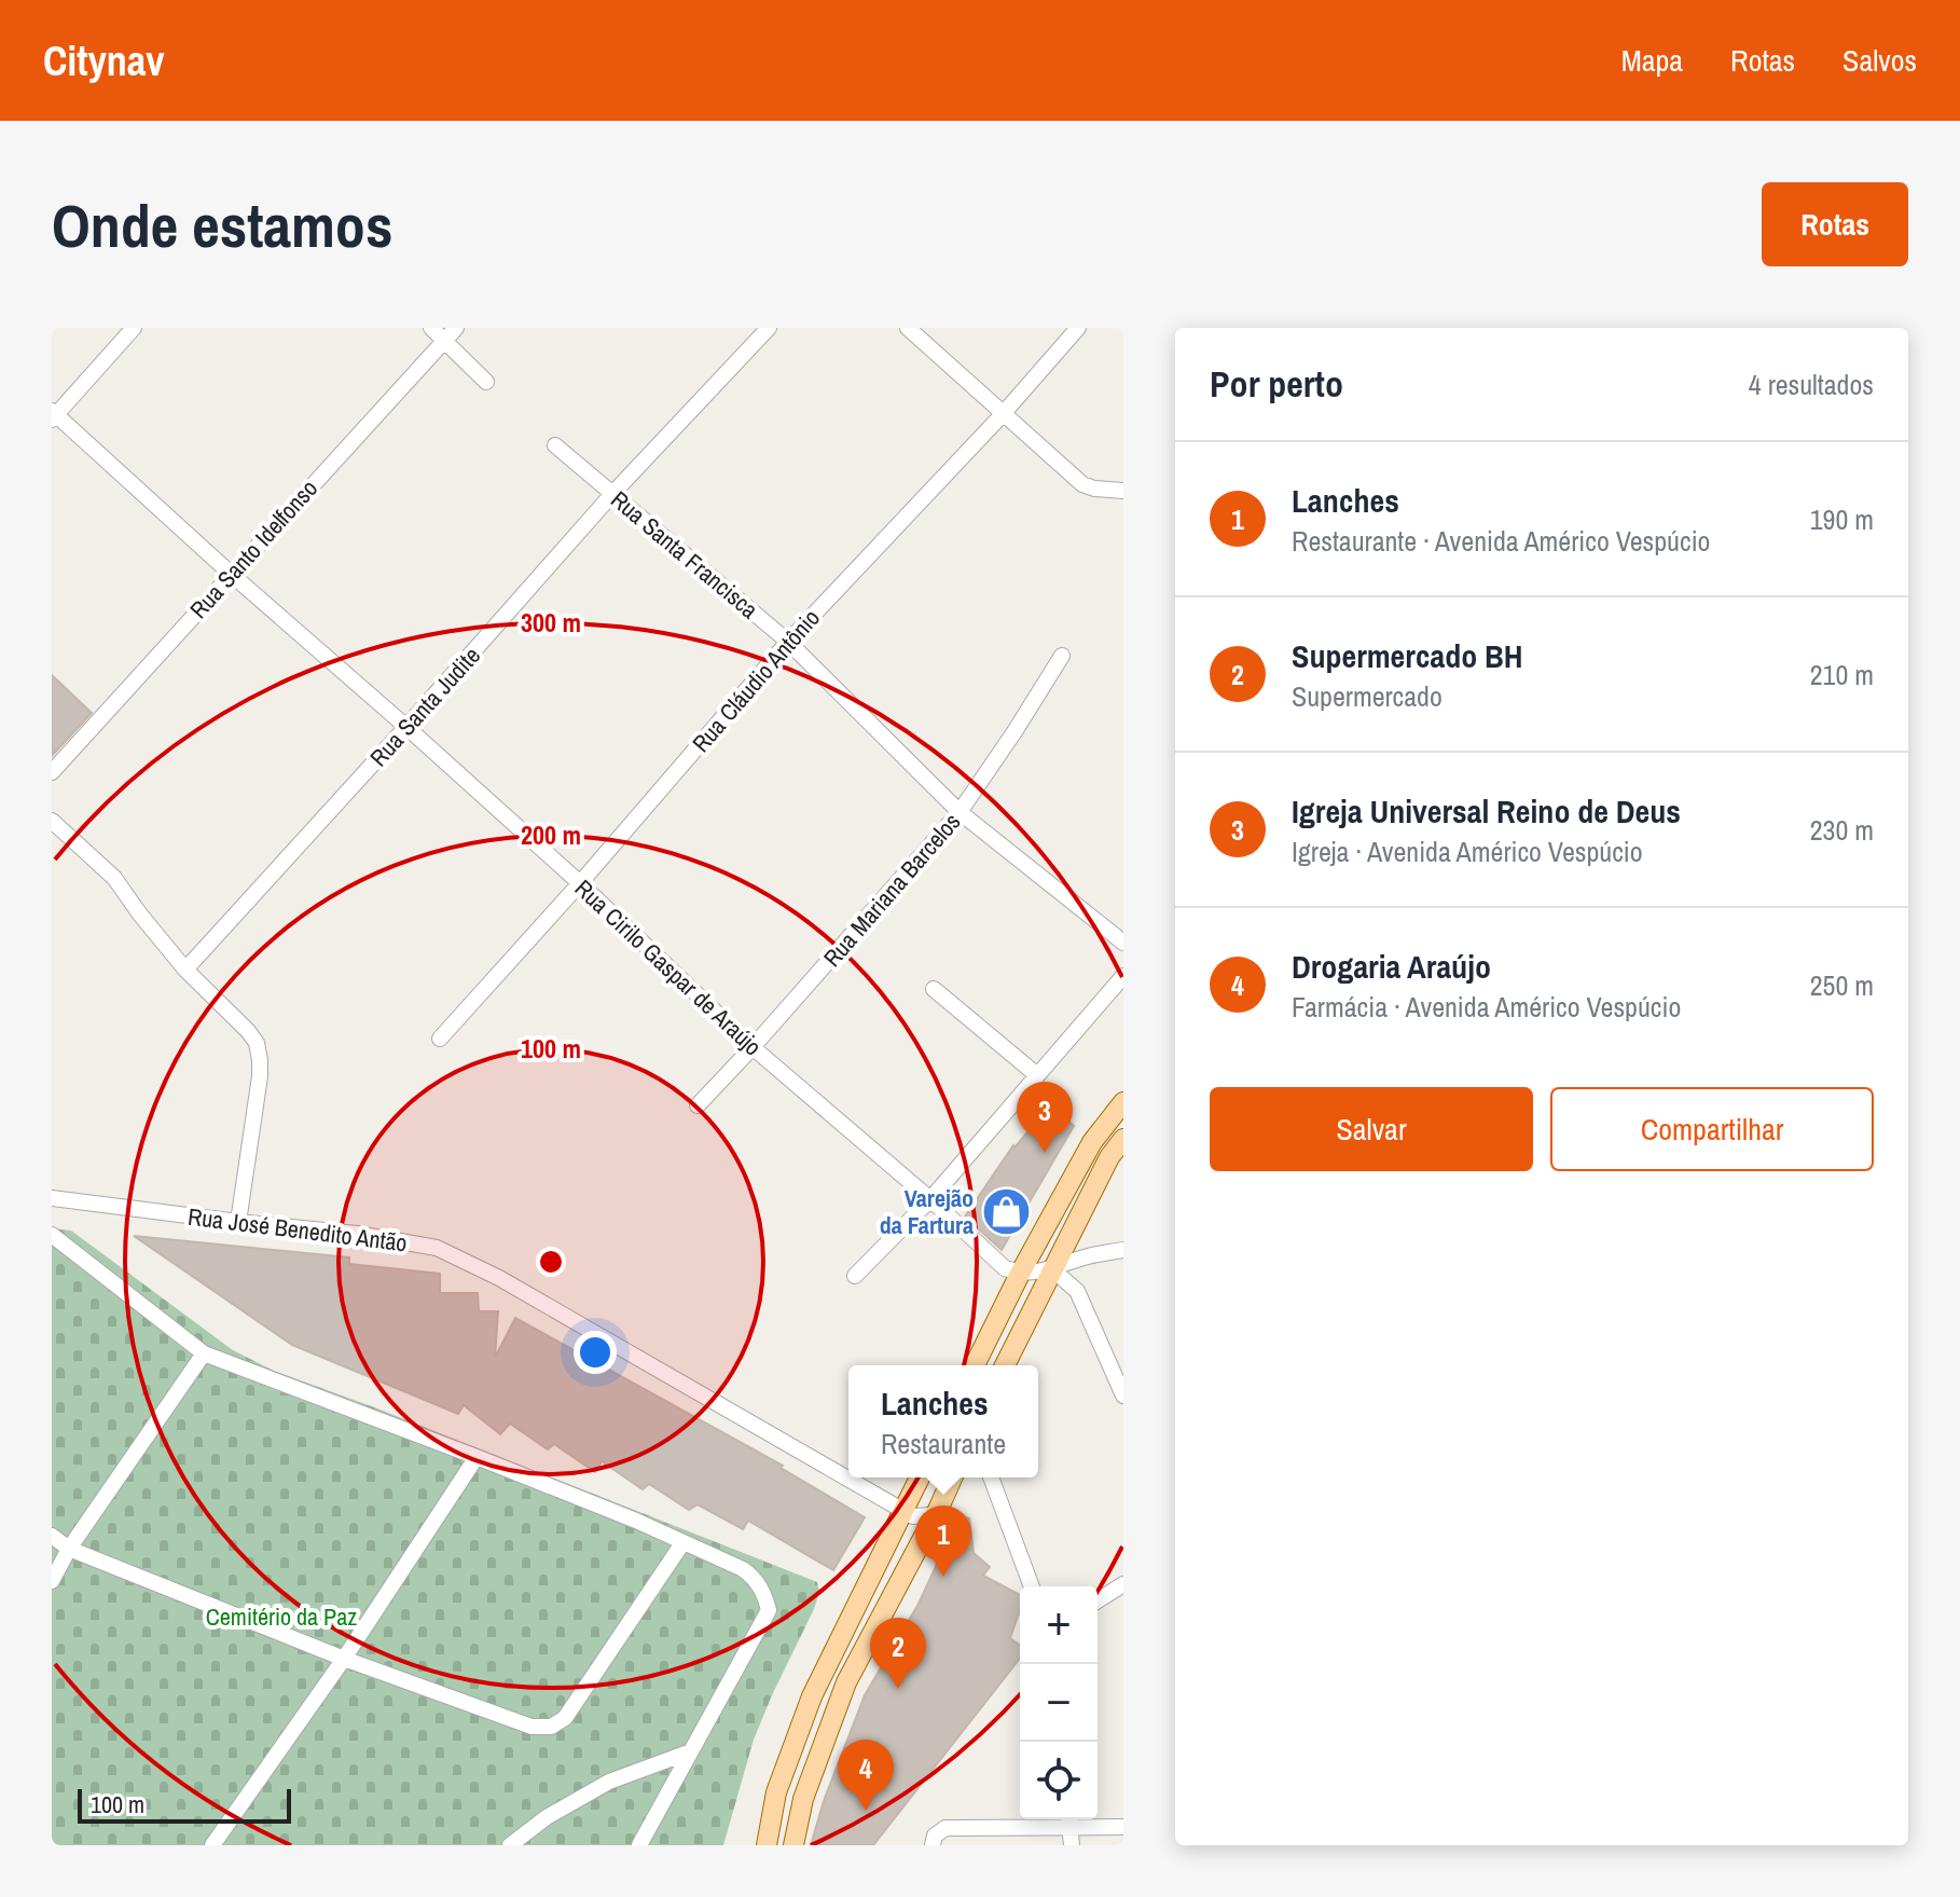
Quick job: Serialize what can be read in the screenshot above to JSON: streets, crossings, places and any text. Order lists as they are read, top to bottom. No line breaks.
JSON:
{"streets":{"street":["Rua Santo Idelfonso","Rua Santa Francisca","Rua Cláudio Antônio","Rua Santa Judite","Rua Mariana Barcelos","Rua Cirilo Gaspar de Araújo","Rua José Benedito Antão"]},"crossings":[["Rua Santo Idelfonso","Rua Cirilo Gaspar de Araújo"],["Rua Santa Francisca","Rua Cláudio Antônio"],["Rua Santa Francisca","Rua Santa Judite"],["Rua Santa Francisca","Rua Mariana Barcelos"],["Rua Cláudio Antônio","Rua Cirilo Gaspar de Araújo"],["Rua Santa Judite","Rua Cirilo Gaspar de Araújo"],["Rua Mariana Barcelos","Rua Cirilo Gaspar de Araújo"]],"parks":["Cemitério da Paz"],"places":{"shop":["Varejão da Fartura"]},"scale_bar":"100 m","page":{"header":"Citynav","nav":["Mapa","Rotas","Salvos"],"buttons":["Rotas",["Salvar","Compartilhar"]],"title":"Onde estamos","heading":["Por perto","4 resultados"],"list":[{"mark":"1","name":"Lanches","note":"Restaurante · Avenida Américo Vespúcio","value":"190 m"},{"mark":"2","name":"Supermercado BH","note":"Supermercado","value":"210 m"},{"mark":"3","name":"Igreja Universal Reino de Deus","note":"Igreja · Avenida Américo Vespúcio","value":"230 m"},{"mark":"4","name":"Drogaria Araújo","note":"Farmácia · Avenida Américo Vespúcio","value":"250 m"}],"pins":["3","1","2","4"],"popup":["Lanches","Restaurante"],"map_buttons":["+","−"],"scale":"100 m"},"rings":["300 m","200 m","100 m"]}
